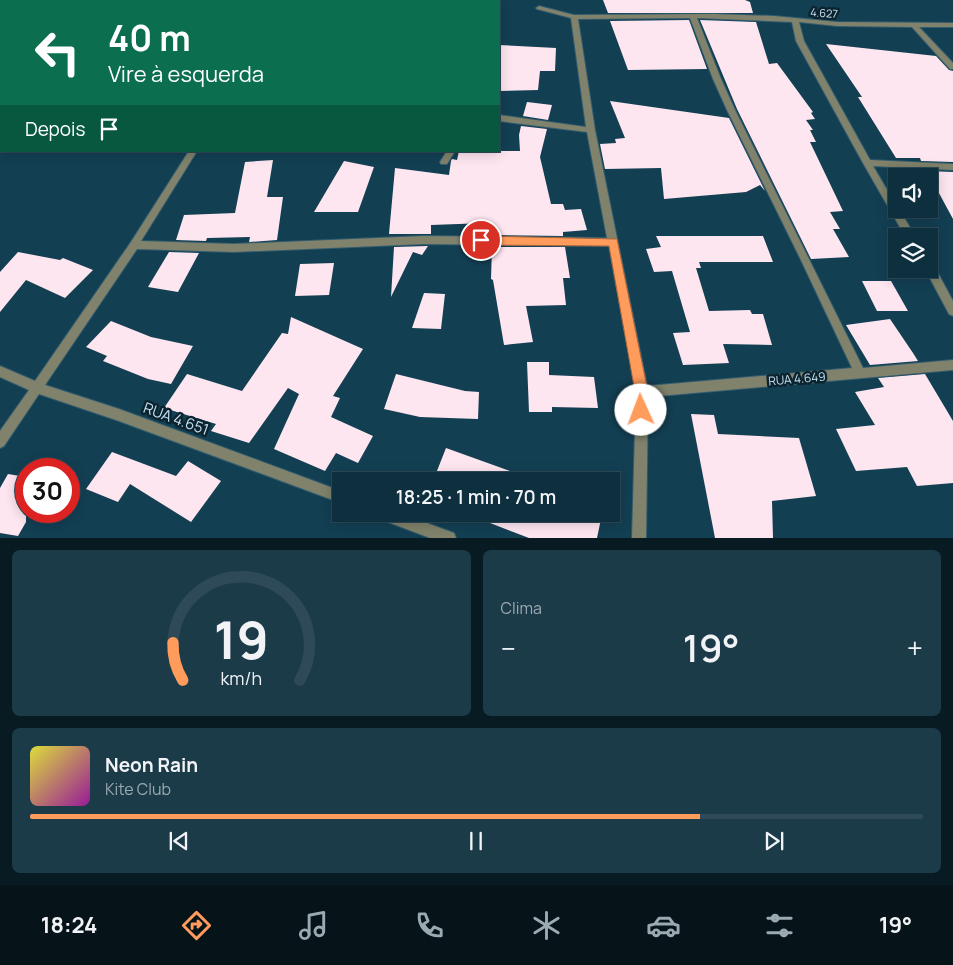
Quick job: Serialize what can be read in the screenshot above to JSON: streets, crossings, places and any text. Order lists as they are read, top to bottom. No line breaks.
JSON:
{"streets":{"street":["4.627","RUA 4.649","RUA 4.651"]},"page":{"turn":["40 m","Vire à esquerda"],"then":"Depois","limit":"30","trip":"18:25 · 1 min · 70 m","tile":"Clima","heat":["−","19°","+"],"song":["Neon Rain","Kite Club"],"tabs":["18:24","19°"],"gauge":["19","km/h"]}}
